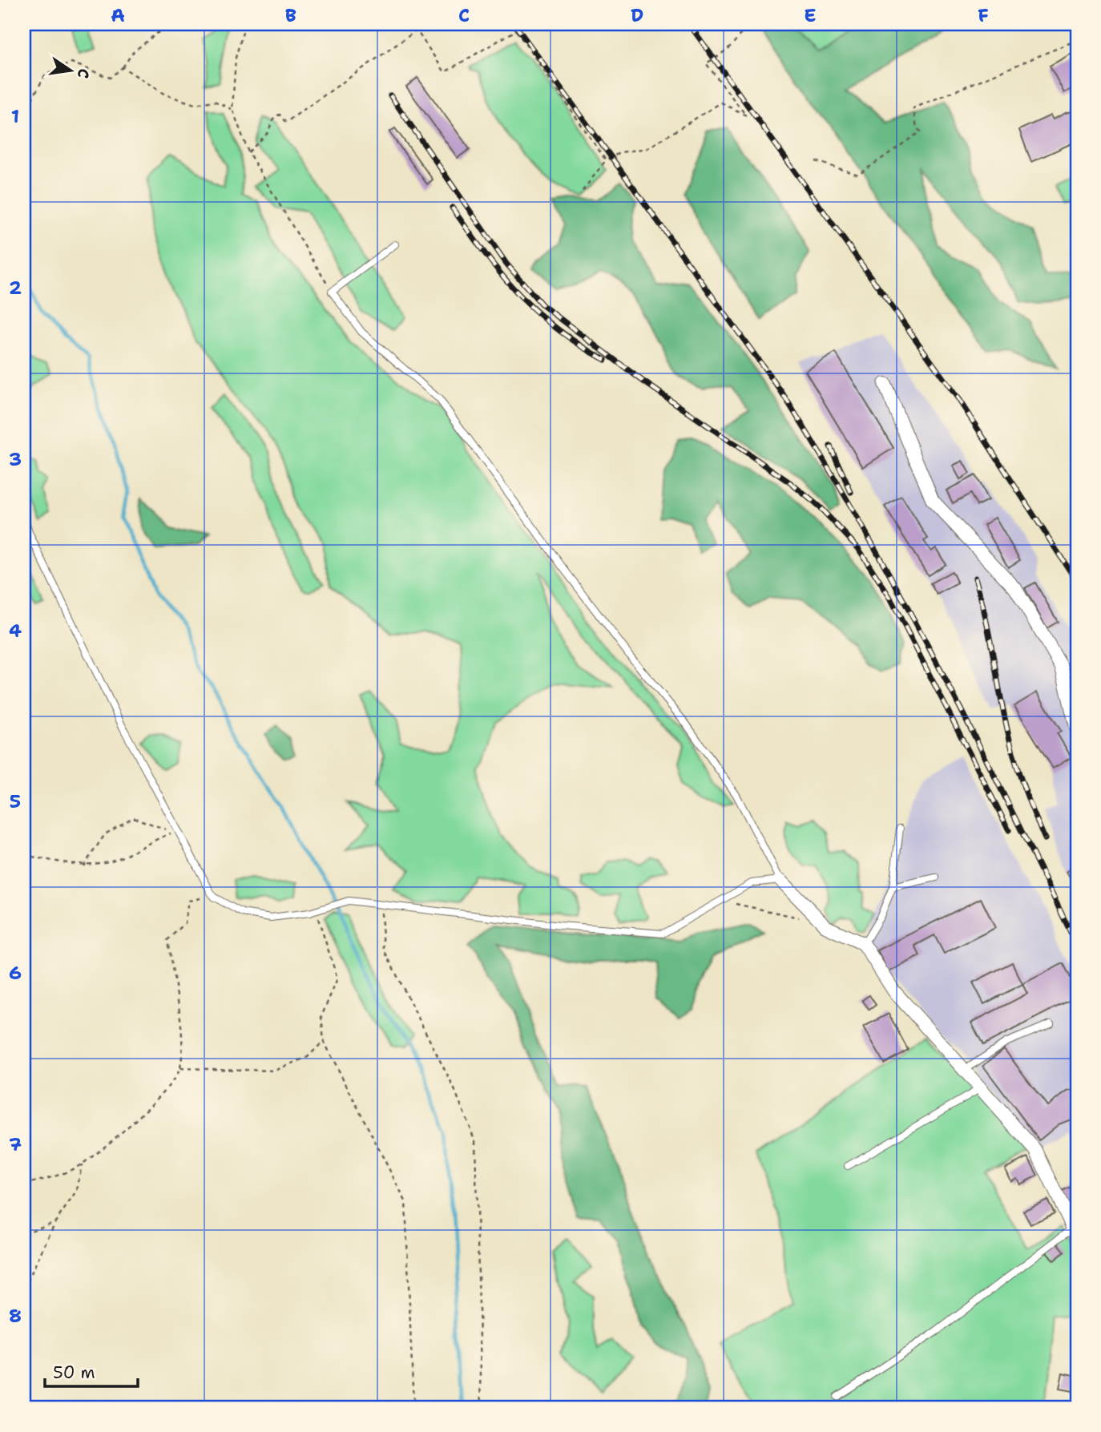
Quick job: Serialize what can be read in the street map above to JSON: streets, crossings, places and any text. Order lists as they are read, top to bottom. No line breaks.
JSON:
{"scale_bar":"50 m","north":"right","grid":{"columns":["A","B","C","D","E","F"],"rows":["1","2","3","4","5","6","7","8"]}}
